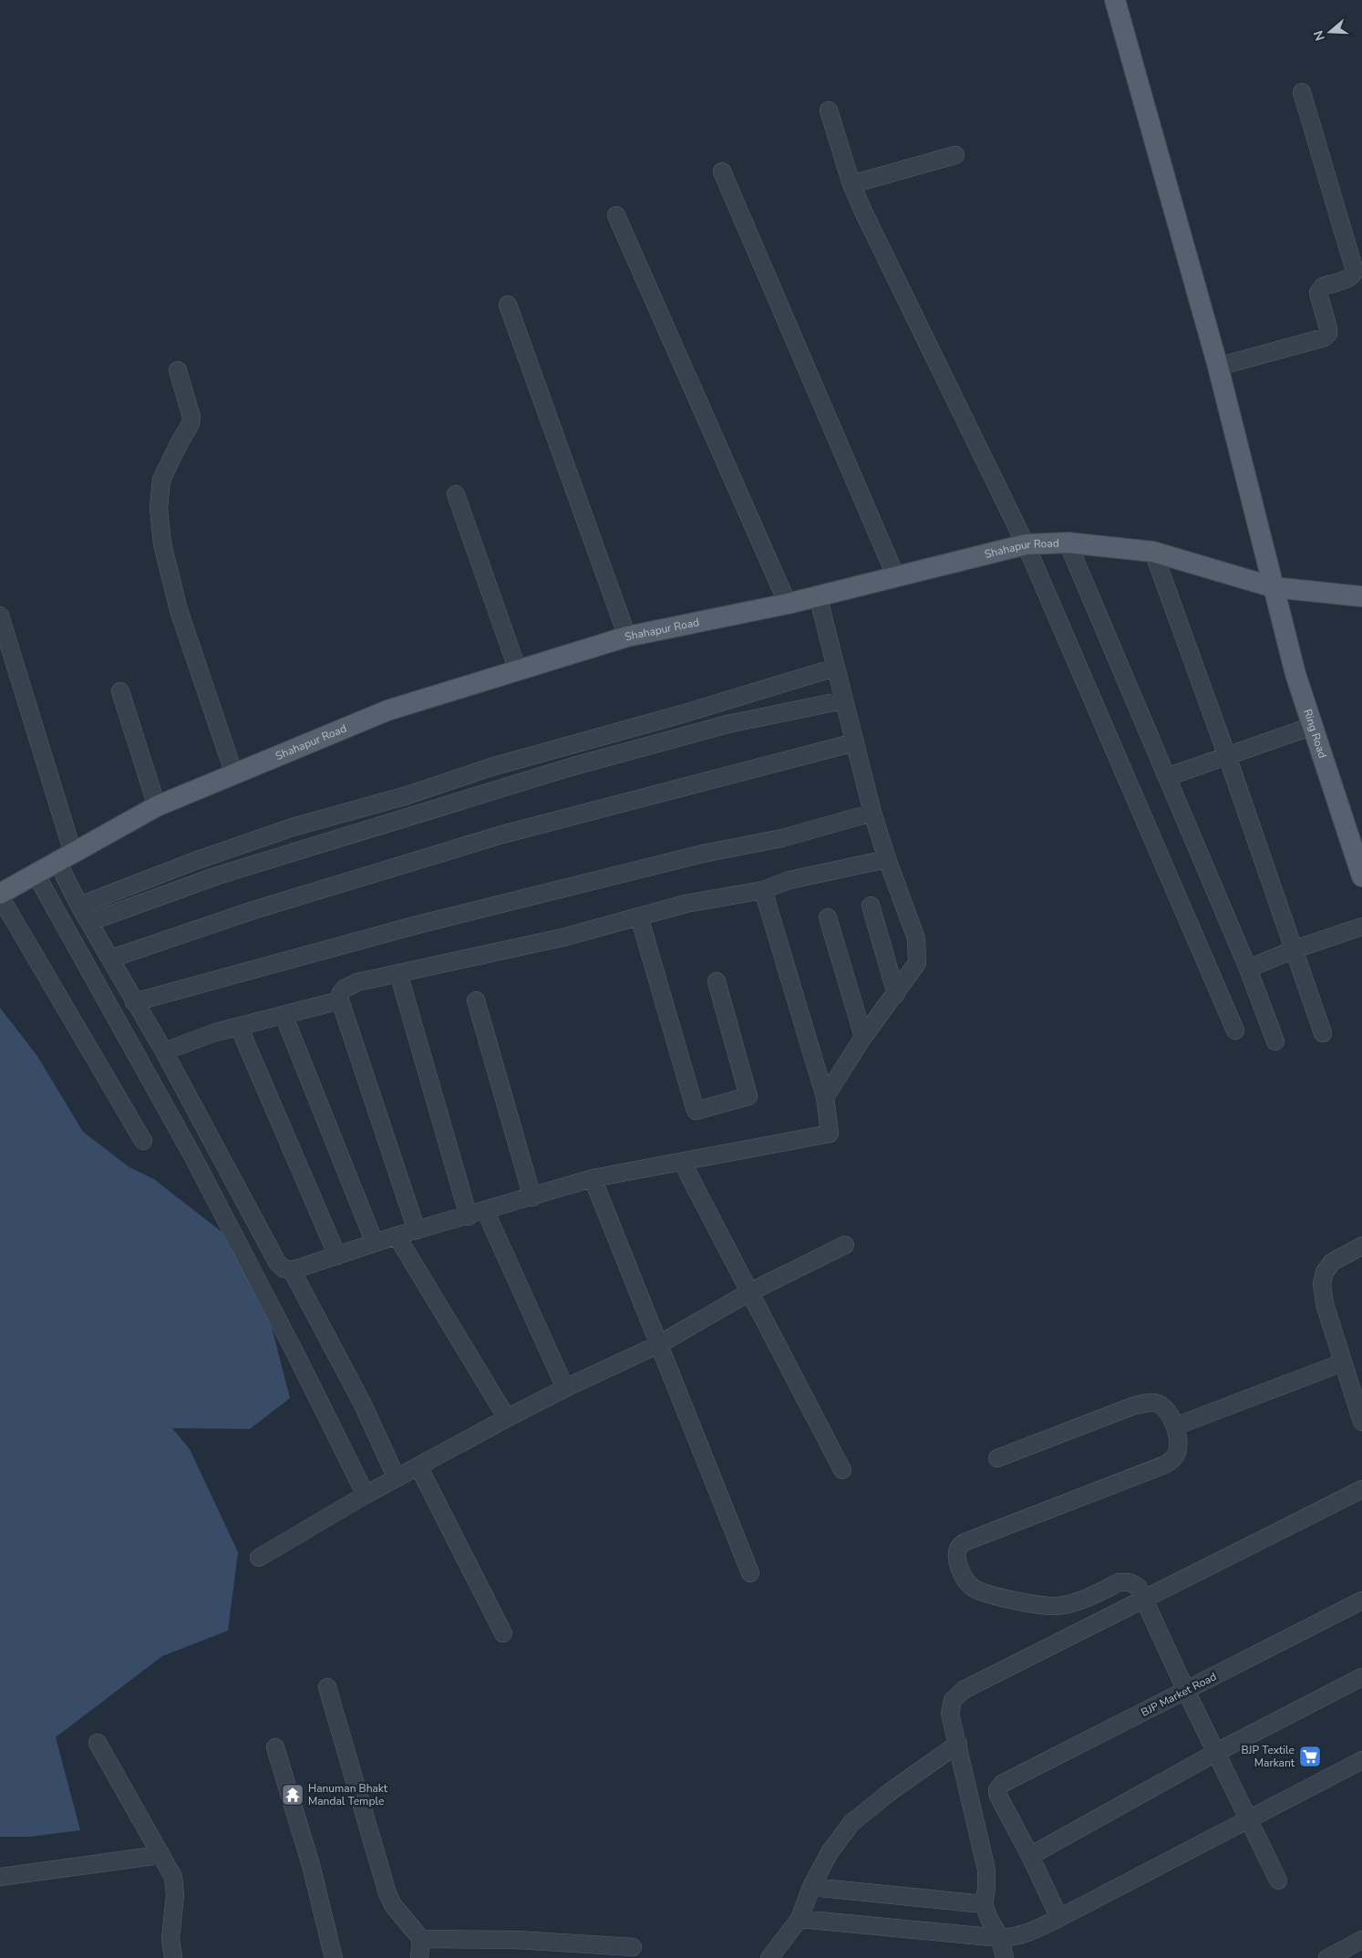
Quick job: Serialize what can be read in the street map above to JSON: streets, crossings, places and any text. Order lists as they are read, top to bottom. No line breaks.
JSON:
{"streets":{"main road":["Shahapur Road","Ring Road"],"street":["BJP Market Road"]},"crossings":[["Shahapur Road","Ring Road"]],"places":{"supermarket":["BJP Textile Markant"],"temple":["Hanuman Bhakt Mandal Temple"]},"north":"left"}
